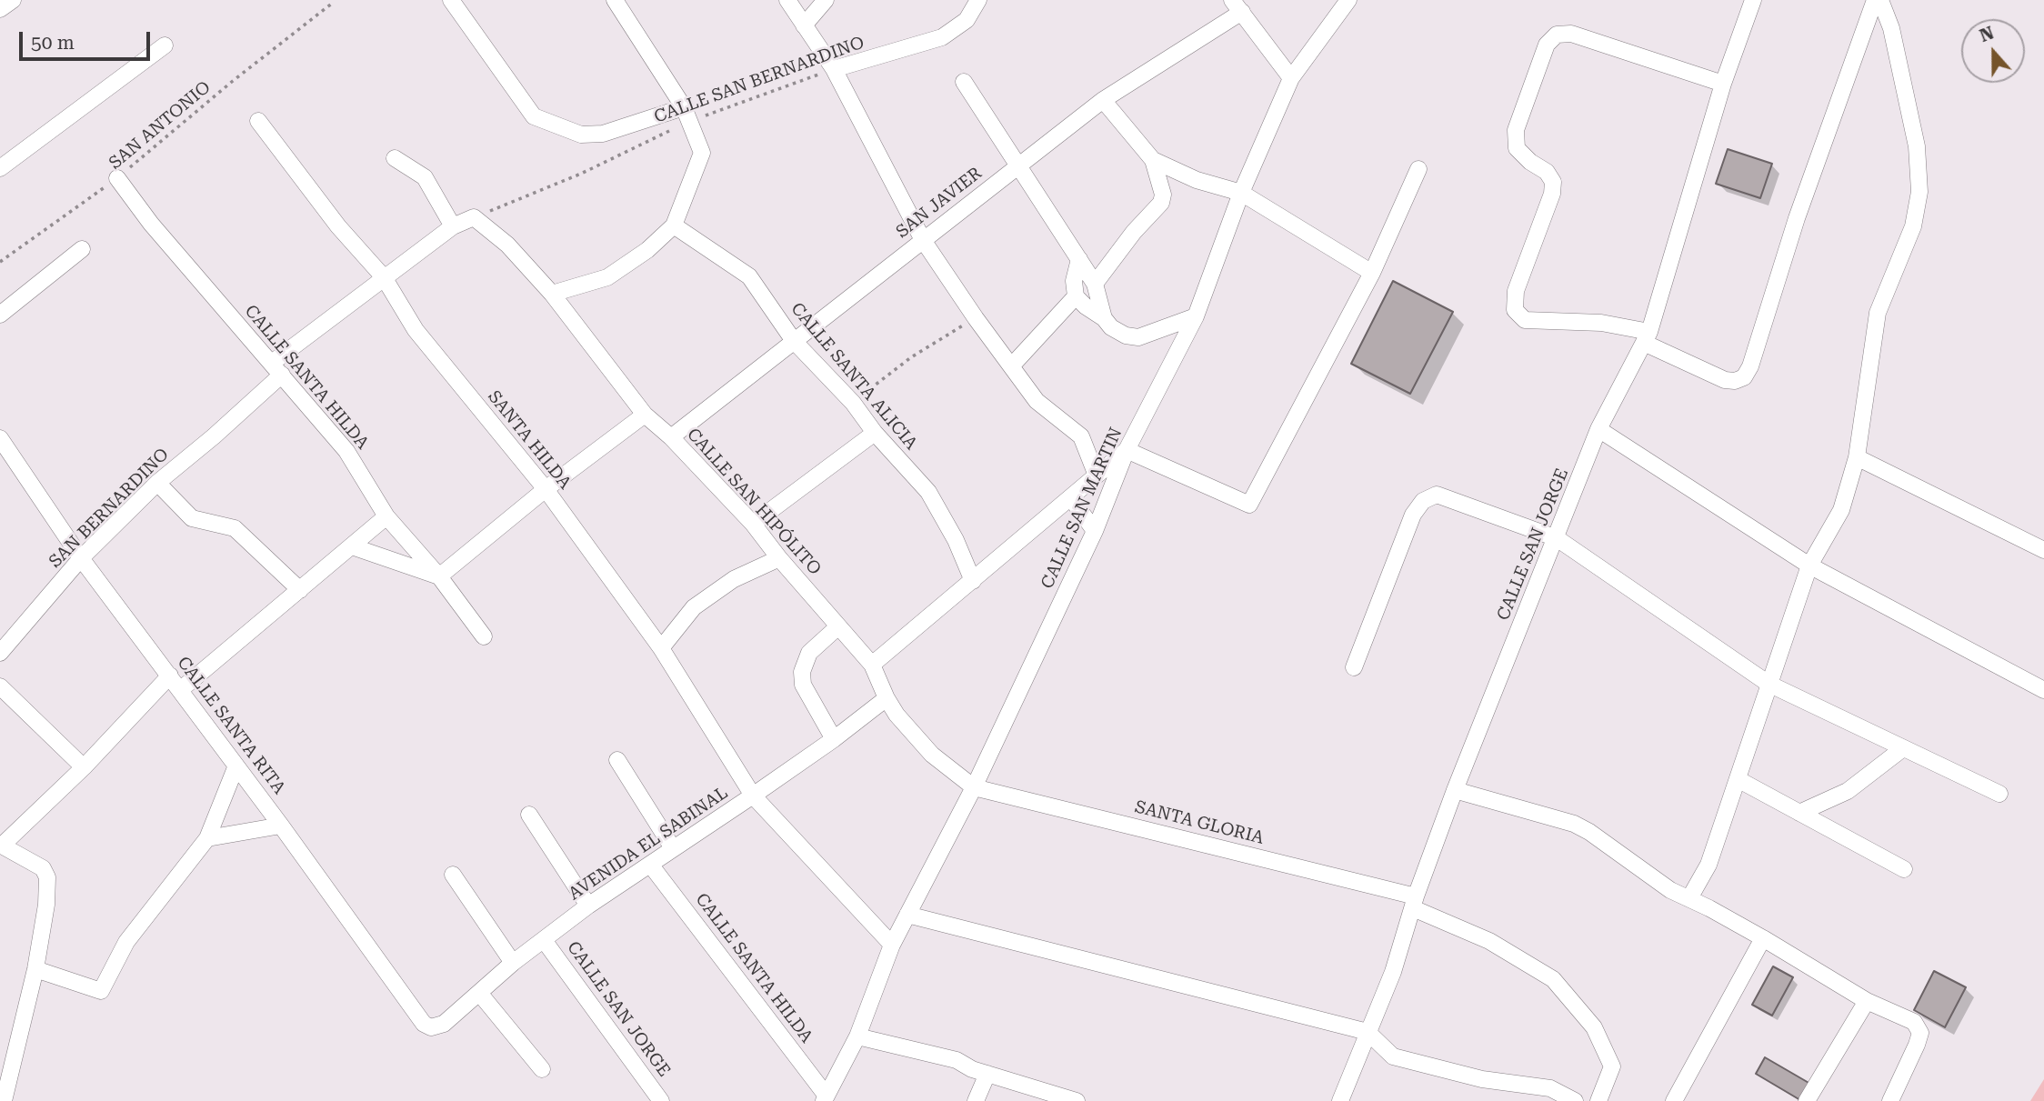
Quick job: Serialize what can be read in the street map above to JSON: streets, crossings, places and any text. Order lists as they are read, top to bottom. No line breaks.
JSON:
{"streets":{"street":["CALLE SAN BERNARDINO","SAN JAVIER","CALLE SANTA ALICIA","CALLE SANTA HILDA","SANTA HILDA","CALLE SAN HIPÓLITO","SAN BERNARDINO","CALLE SAN MARTIN","CALLE SAN JORGE","CALLE SANTA RITA","SANTA GLORIA","AVENIDA EL SABINAL"],"path":["SAN ANTONIO"]},"crossings":[["CALLE SAN BERNARDINO","CALLE SAN HIPÓLITO"],["CALLE SAN BERNARDINO","SAN BERNARDINO"],["SAN ANTONIO","CALLE SANTA HILDA"],["SAN JAVIER","CALLE SANTA ALICIA"],["SAN JAVIER","CALLE SAN HIPÓLITO"],["CALLE SANTA HILDA","SAN BERNARDINO"],["CALLE SANTA HILDA","CALLE SAN MARTIN"],["CALLE SANTA HILDA","AVENIDA EL SABINAL"],["SANTA HILDA","SAN BERNARDINO"],["SANTA HILDA","CALLE SAN MARTIN"],["SANTA HILDA","AVENIDA EL SABINAL"],["CALLE SAN HIPÓLITO","SAN BERNARDINO"],["CALLE SAN HIPÓLITO","CALLE SAN MARTIN"],["CALLE SAN HIPÓLITO","SANTA GLORIA"],["CALLE SAN HIPÓLITO","AVENIDA EL SABINAL"],["SAN BERNARDINO","CALLE SANTA RITA"],["CALLE SAN MARTIN","SANTA GLORIA"],["CALLE SAN JORGE","SANTA GLORIA"],["CALLE SAN JORGE","AVENIDA EL SABINAL"],["CALLE SANTA RITA","AVENIDA EL SABINAL"]],"scale_bar":"50 m","north":"top"}
